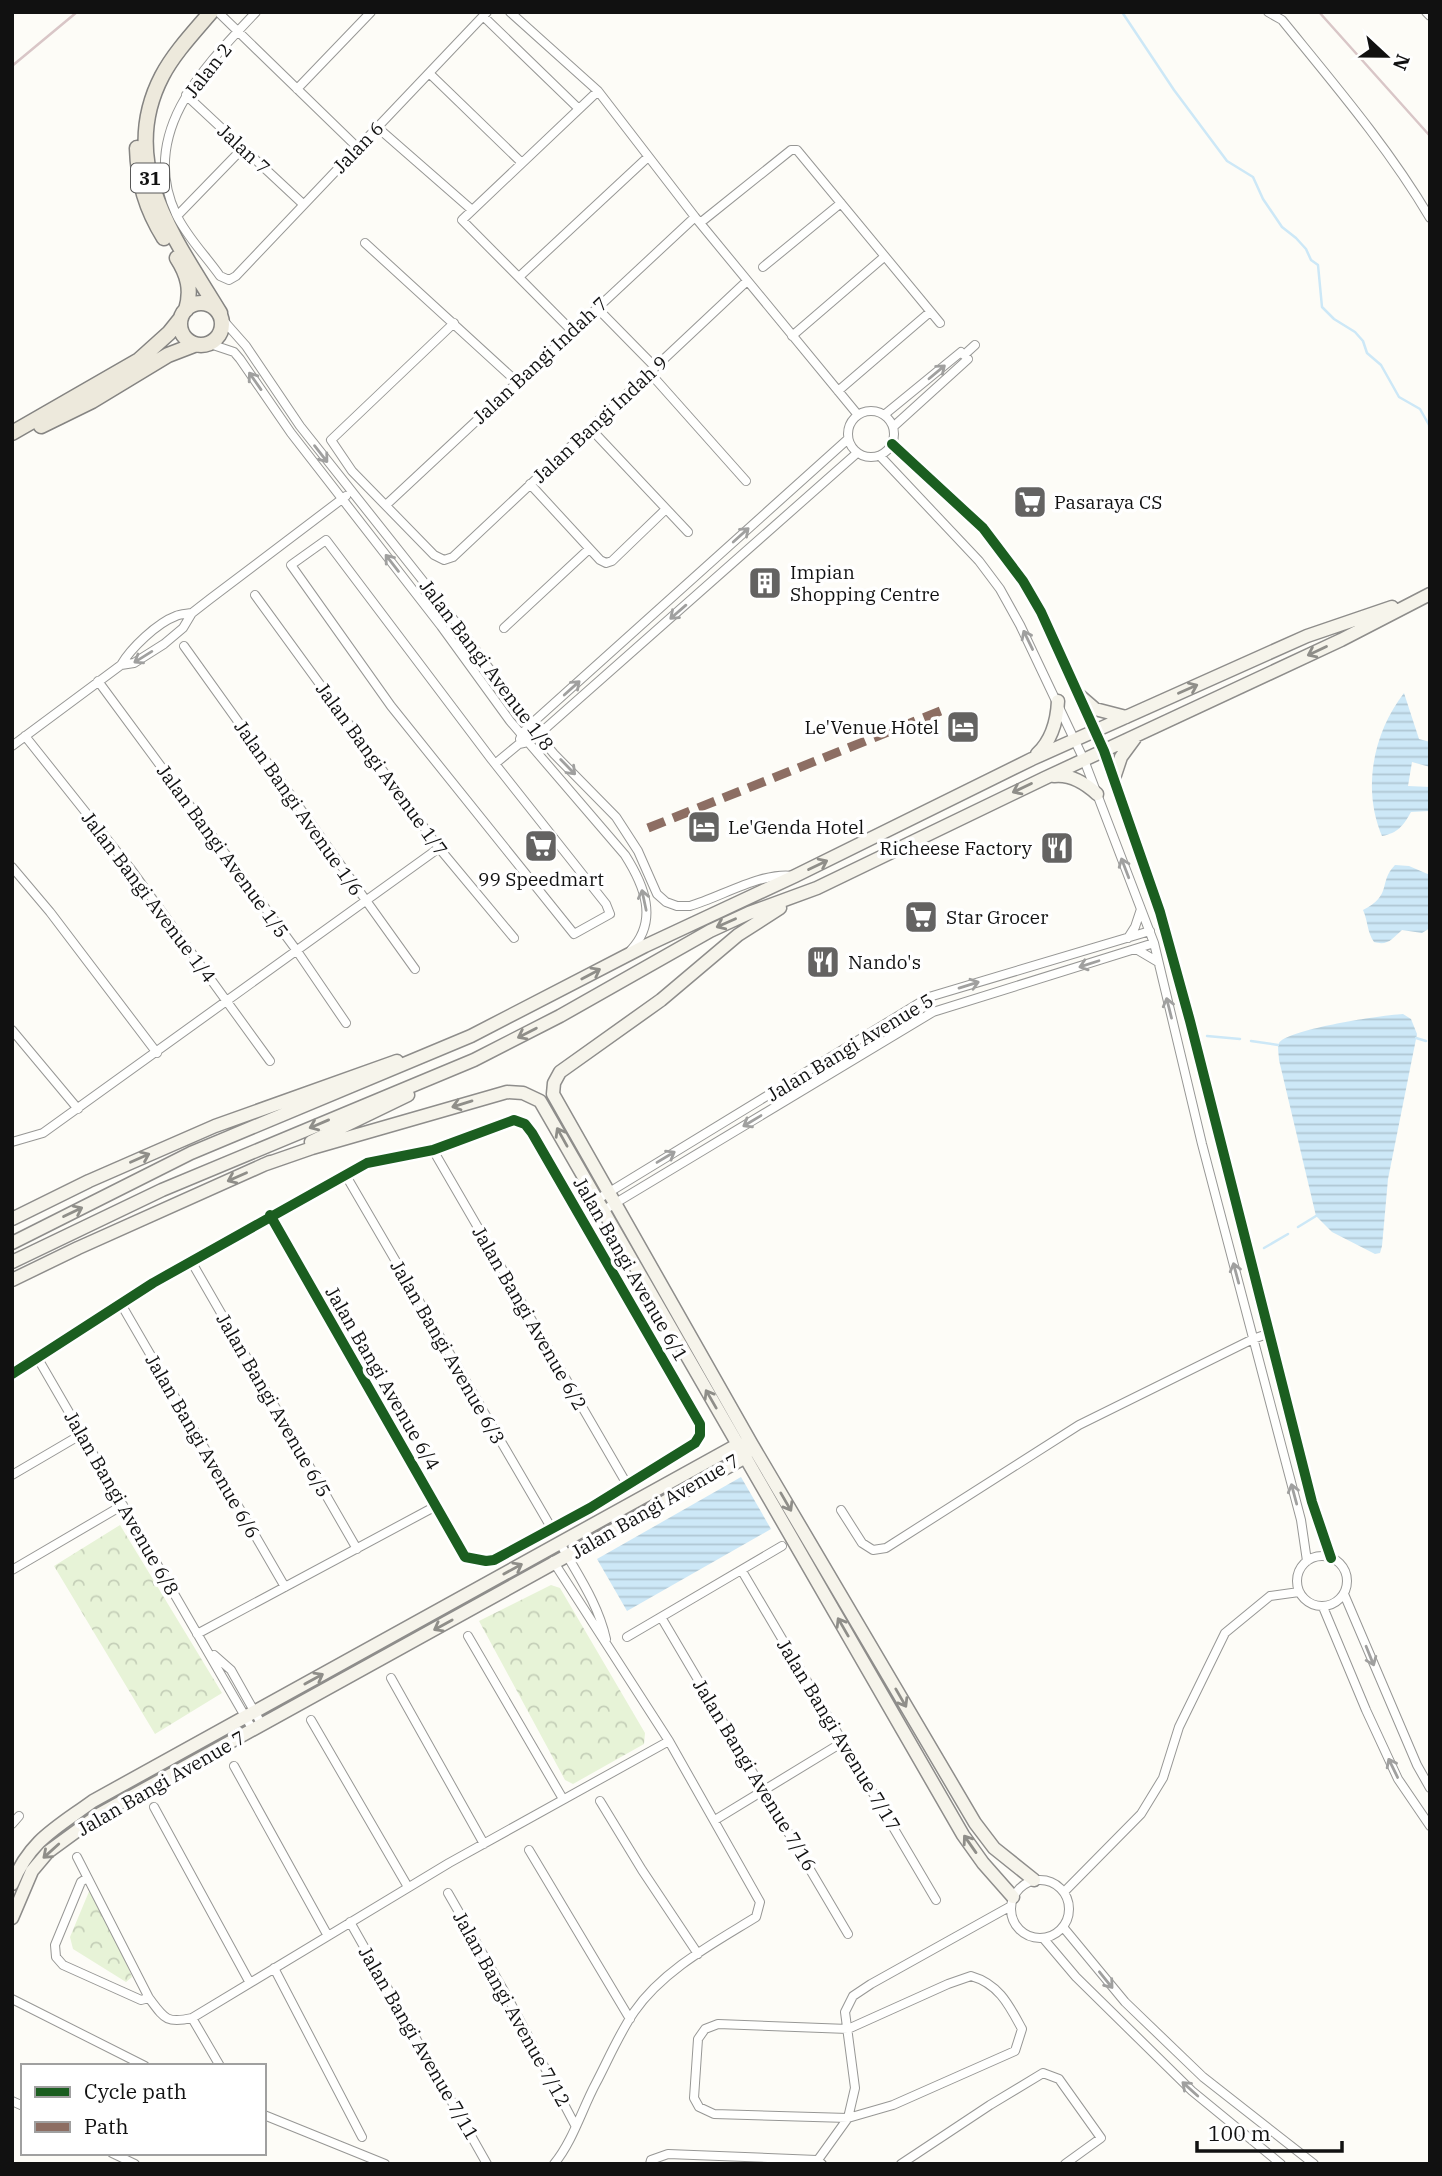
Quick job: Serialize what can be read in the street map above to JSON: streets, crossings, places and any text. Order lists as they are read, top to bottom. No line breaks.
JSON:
{"streets":{"main road":["31","Jalan Bangi Avenue 7"],"street":["Jalan 2","Jalan 6","Jalan 7","Jalan Bangi Indah 7","Jalan Bangi Indah 9","Jalan Bangi Avenue 1/8","Jalan Bangi Avenue 1/7","Jalan Bangi Avenue 1/6","Jalan Bangi Avenue 1/5","Jalan Bangi Avenue 1/4","Jalan Bangi Avenue 5","Jalan Bangi Avenue 6/1","Jalan Bangi Avenue 6/2","Jalan Bangi Avenue 6/3","Jalan Bangi Avenue 6/4","Jalan Bangi Avenue 6/5","Jalan Bangi Avenue 6/6","Jalan Bangi Avenue 6/8","Jalan Bangi Avenue 7/17","Jalan Bangi Avenue 7/16","Jalan Bangi Avenue 7/12","Jalan Bangi Avenue 7/11"]},"crossings":[["Jalan 2","Jalan 6"],["Jalan 2","Jalan 7"],["Jalan 6","Jalan 7"],["31","Jalan Bangi Avenue 1/8"],["Jalan Bangi Indah 7","Jalan Bangi Indah 9"],["Jalan Bangi Avenue 6/1","Jalan Bangi Avenue 6/2"],["Jalan Bangi Avenue 6/3","Jalan Bangi Avenue 6/4"],["Jalan Bangi Avenue 6/8","Jalan Bangi Avenue 7"]],"places":{"supermarket":["Pasaraya CS","99 Speedmart","Star Grocer"],"building":["Impian Shopping Centre"],"hotel":["Le'Venue Hotel","Le'Genda Hotel"],"restaurant":["Richeese Factory","Nando's"]},"legend":["Cycle path","Path"],"scale_bar":"100 m","north":"right"}
